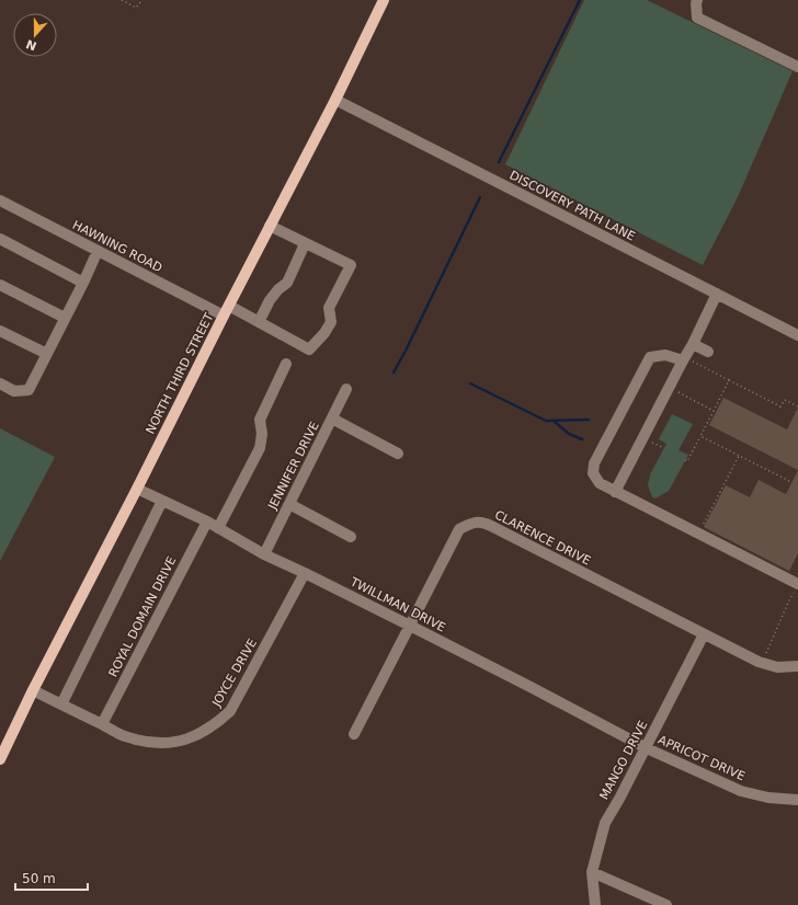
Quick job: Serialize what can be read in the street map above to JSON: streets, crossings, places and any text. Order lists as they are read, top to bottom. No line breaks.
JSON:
{"streets":{"main road":["NORTH THIRD STREET"],"street":["DISCOVERY PATH LANE","HAWNING ROAD","JENNIFER DRIVE","CLARENCE DRIVE","TWILLMAN DRIVE","ROYAL DOMAIN DRIVE","JOYCE DRIVE","APRICOT DRIVE","MANGO DRIVE"]},"crossings":[["DISCOVERY PATH LANE","NORTH THIRD STREET"],["HAWNING ROAD","NORTH THIRD STREET"],["NORTH THIRD STREET","TWILLMAN DRIVE"],["NORTH THIRD STREET","JOYCE DRIVE"],["JENNIFER DRIVE","TWILLMAN DRIVE"],["CLARENCE DRIVE","TWILLMAN DRIVE"],["CLARENCE DRIVE","MANGO DRIVE"],["TWILLMAN DRIVE","ROYAL DOMAIN DRIVE"],["TWILLMAN DRIVE","JOYCE DRIVE"],["TWILLMAN DRIVE","APRICOT DRIVE"],["TWILLMAN DRIVE","MANGO DRIVE"],["ROYAL DOMAIN DRIVE","JOYCE DRIVE"],["APRICOT DRIVE","MANGO DRIVE"]],"scale_bar":"50 m","north":"bottom"}
